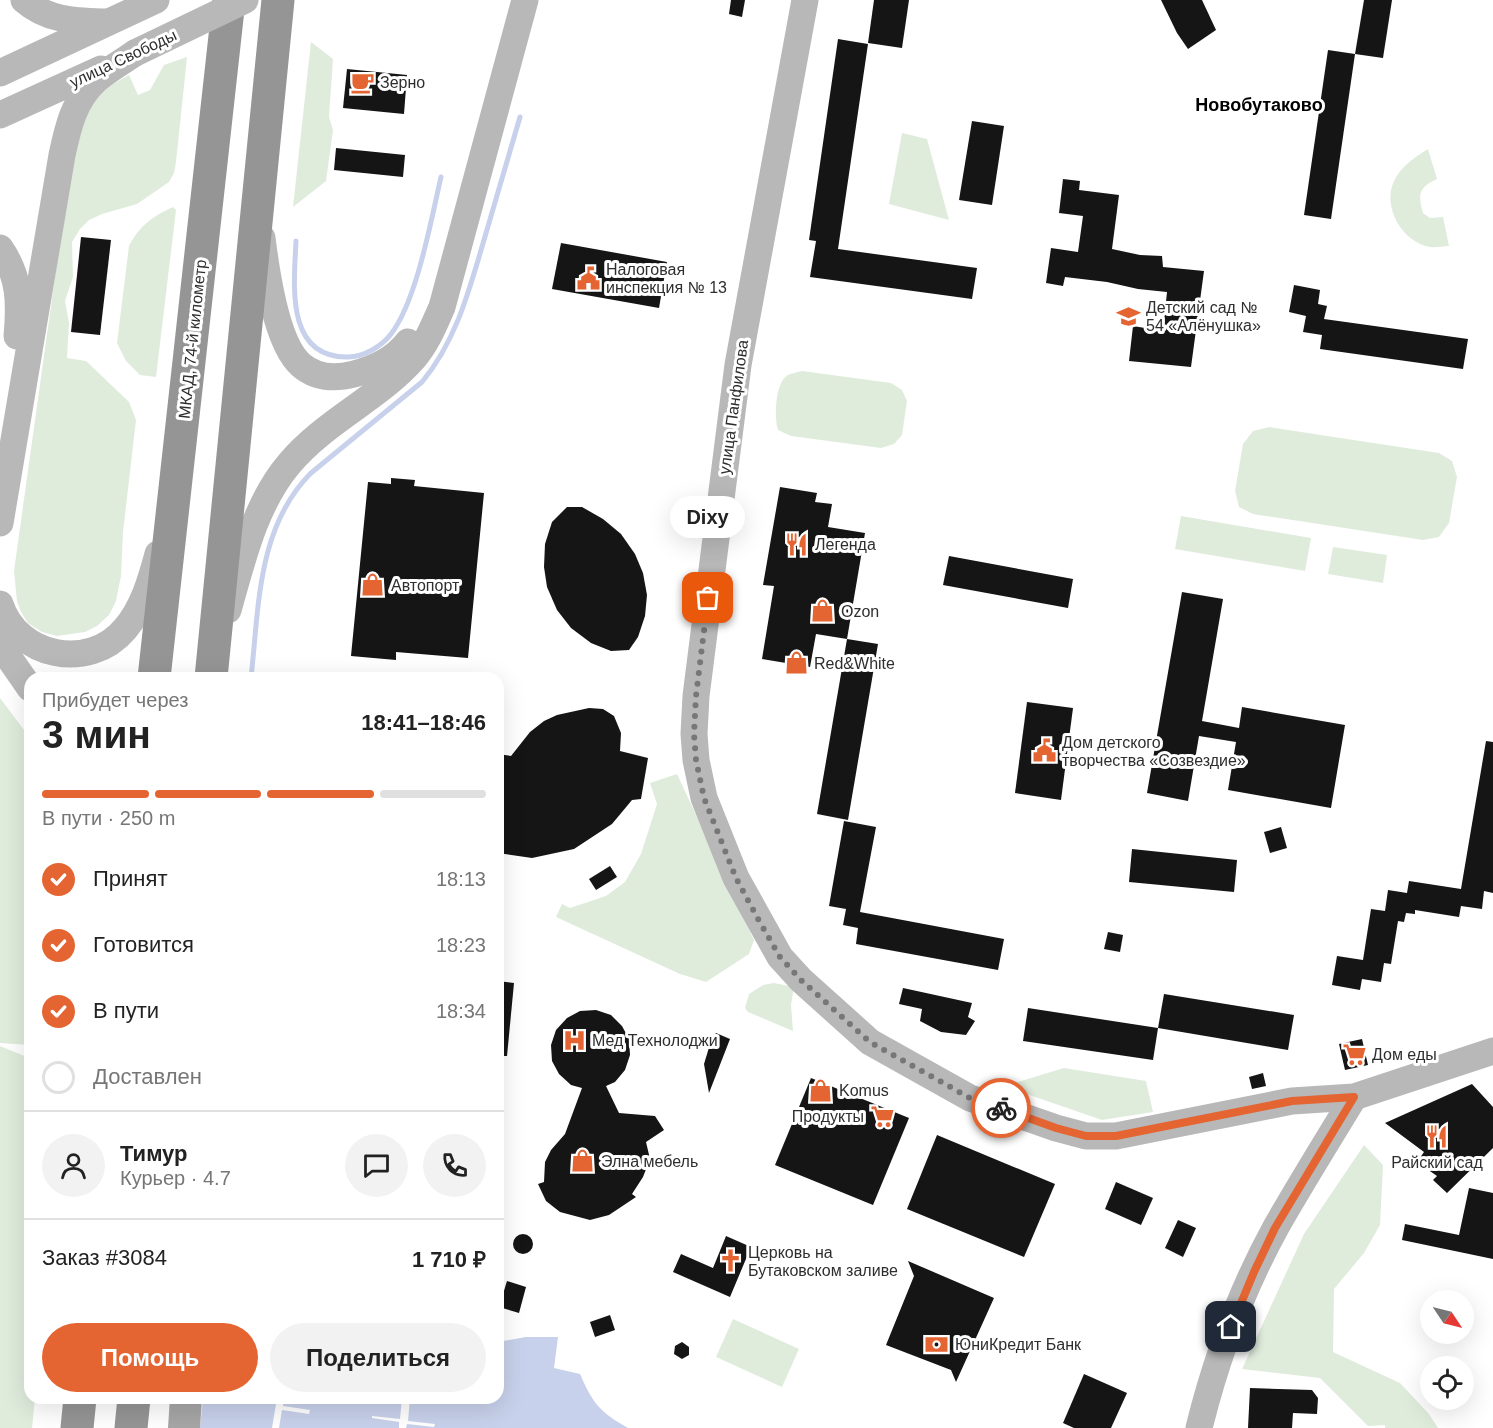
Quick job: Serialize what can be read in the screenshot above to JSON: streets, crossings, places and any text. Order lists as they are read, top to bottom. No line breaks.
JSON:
{"streets":{"highway":["МКАД, 74-й километр"],"main road":["улица Свободы","улица Панфилова"]},"districts":["Новобутаково"],"places":{"cafe":["Зерно"],"public building":["Налоговая инспекция № 13","Дом детского творчества «Созвездие»"],"school or university":["Детский сад № 54 «Алёнушка»"],"restaurant":["Легенда","Райский сад"],"shop":["Автопорт","Ozon","Red&White","Komus","Элна мебель"],"other":["Dixy"],"hospital":["Мед Технолоджи"],"supermarket":["Дом еды","Продукты"],"church":["Церковь на Бутаковском заливе"],"bank":["ЮниКредит Банк"]},"north":"bottom right","page":{"bubble":"Dixy","heading":["3 мин","Прибудет через","18:41–18:46"],"panel":["Тимур","Курьер · 4.7","Заказ #3084","1 710 ₽"],"bar":"В пути · 250 m","list":[["Принят","18:13"],["Готовится","18:23"],["В пути","18:34"],"Доставлен"],"buttons":["Помощь","Поделиться"]}}
